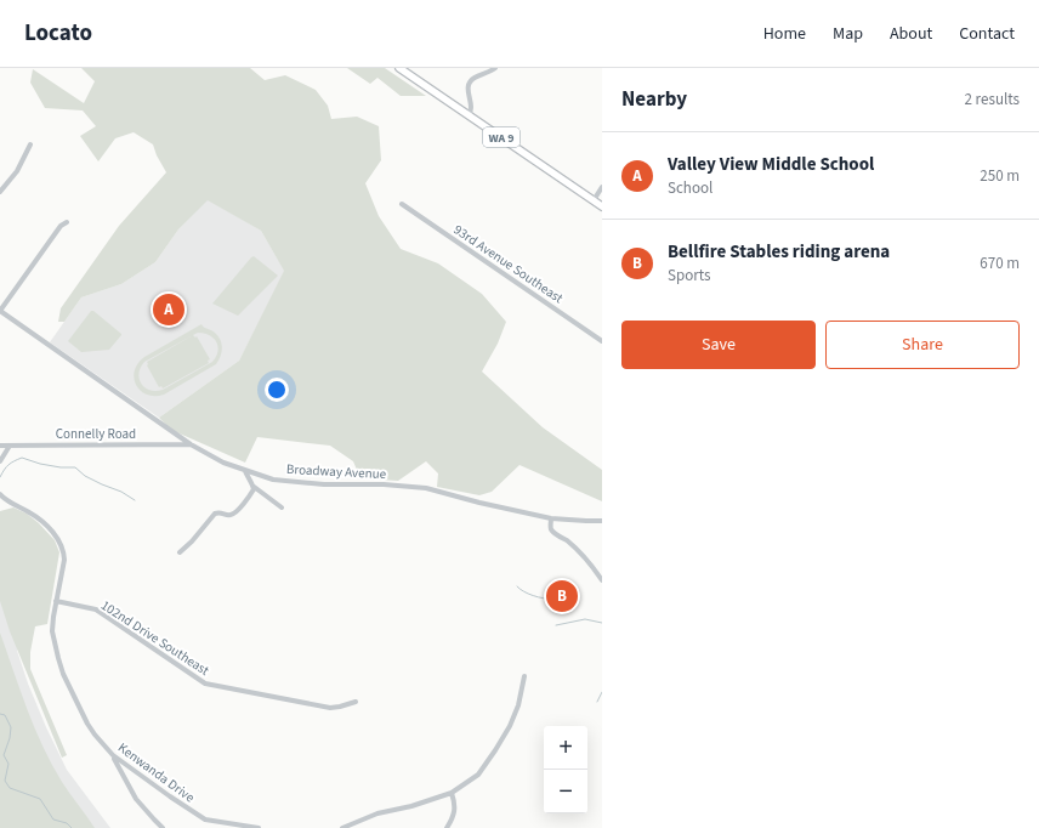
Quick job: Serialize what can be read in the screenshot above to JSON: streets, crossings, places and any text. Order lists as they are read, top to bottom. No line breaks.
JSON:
{"streets":{"main road":["WA 9"],"street":["93rd Avenue Southeast","Connelly Road","Broadway Avenue","102nd Drive Southeast","Kenwanda Drive"]},"crossings":[["Connelly Road","Broadway Avenue"],["102nd Drive Southeast","Kenwanda Drive"]],"page":{"header":"Locato","nav":["Home","Map","About","Contact"],"heading":["Nearby","2 results"],"list":[{"mark":"A","name":"Valley View Middle School","note":"School","value":"250 m"},{"mark":"B","name":"Bellfire Stables riding arena","note":"Sports","value":"670 m"}],"pins":["A","B"],"buttons":["Save","Share"],"map_buttons":["+","−"]}}
